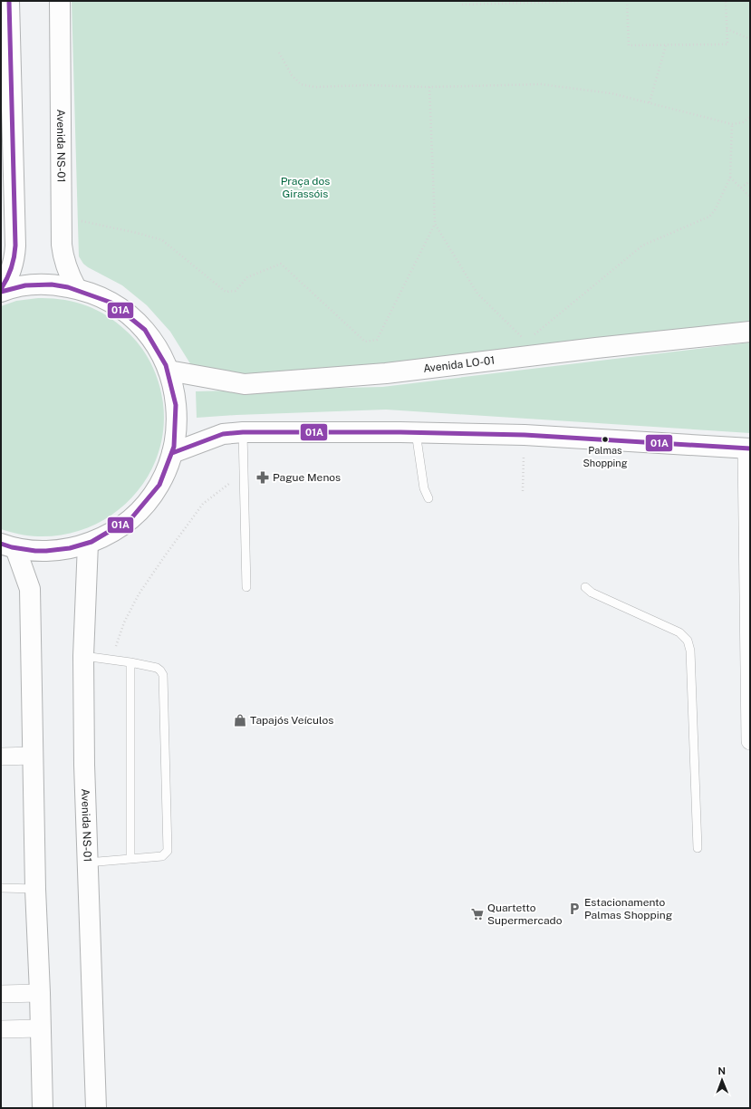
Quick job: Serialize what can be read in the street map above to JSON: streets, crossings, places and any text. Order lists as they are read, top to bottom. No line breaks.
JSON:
{"streets":{"main road":["Avenida NS-01","Avenida LO-01"]},"parks":["Praça dos Girassóis"],"places":{"other":["Palmas Shopping"],"pharmacy":["Pague Menos"],"shop":["Tapajós Veículos"],"parking":["Estacionamento Palmas Shopping"],"supermarket":["Quartetto Supermercado"]},"lines":["transit line 01A"],"north":"top"}
